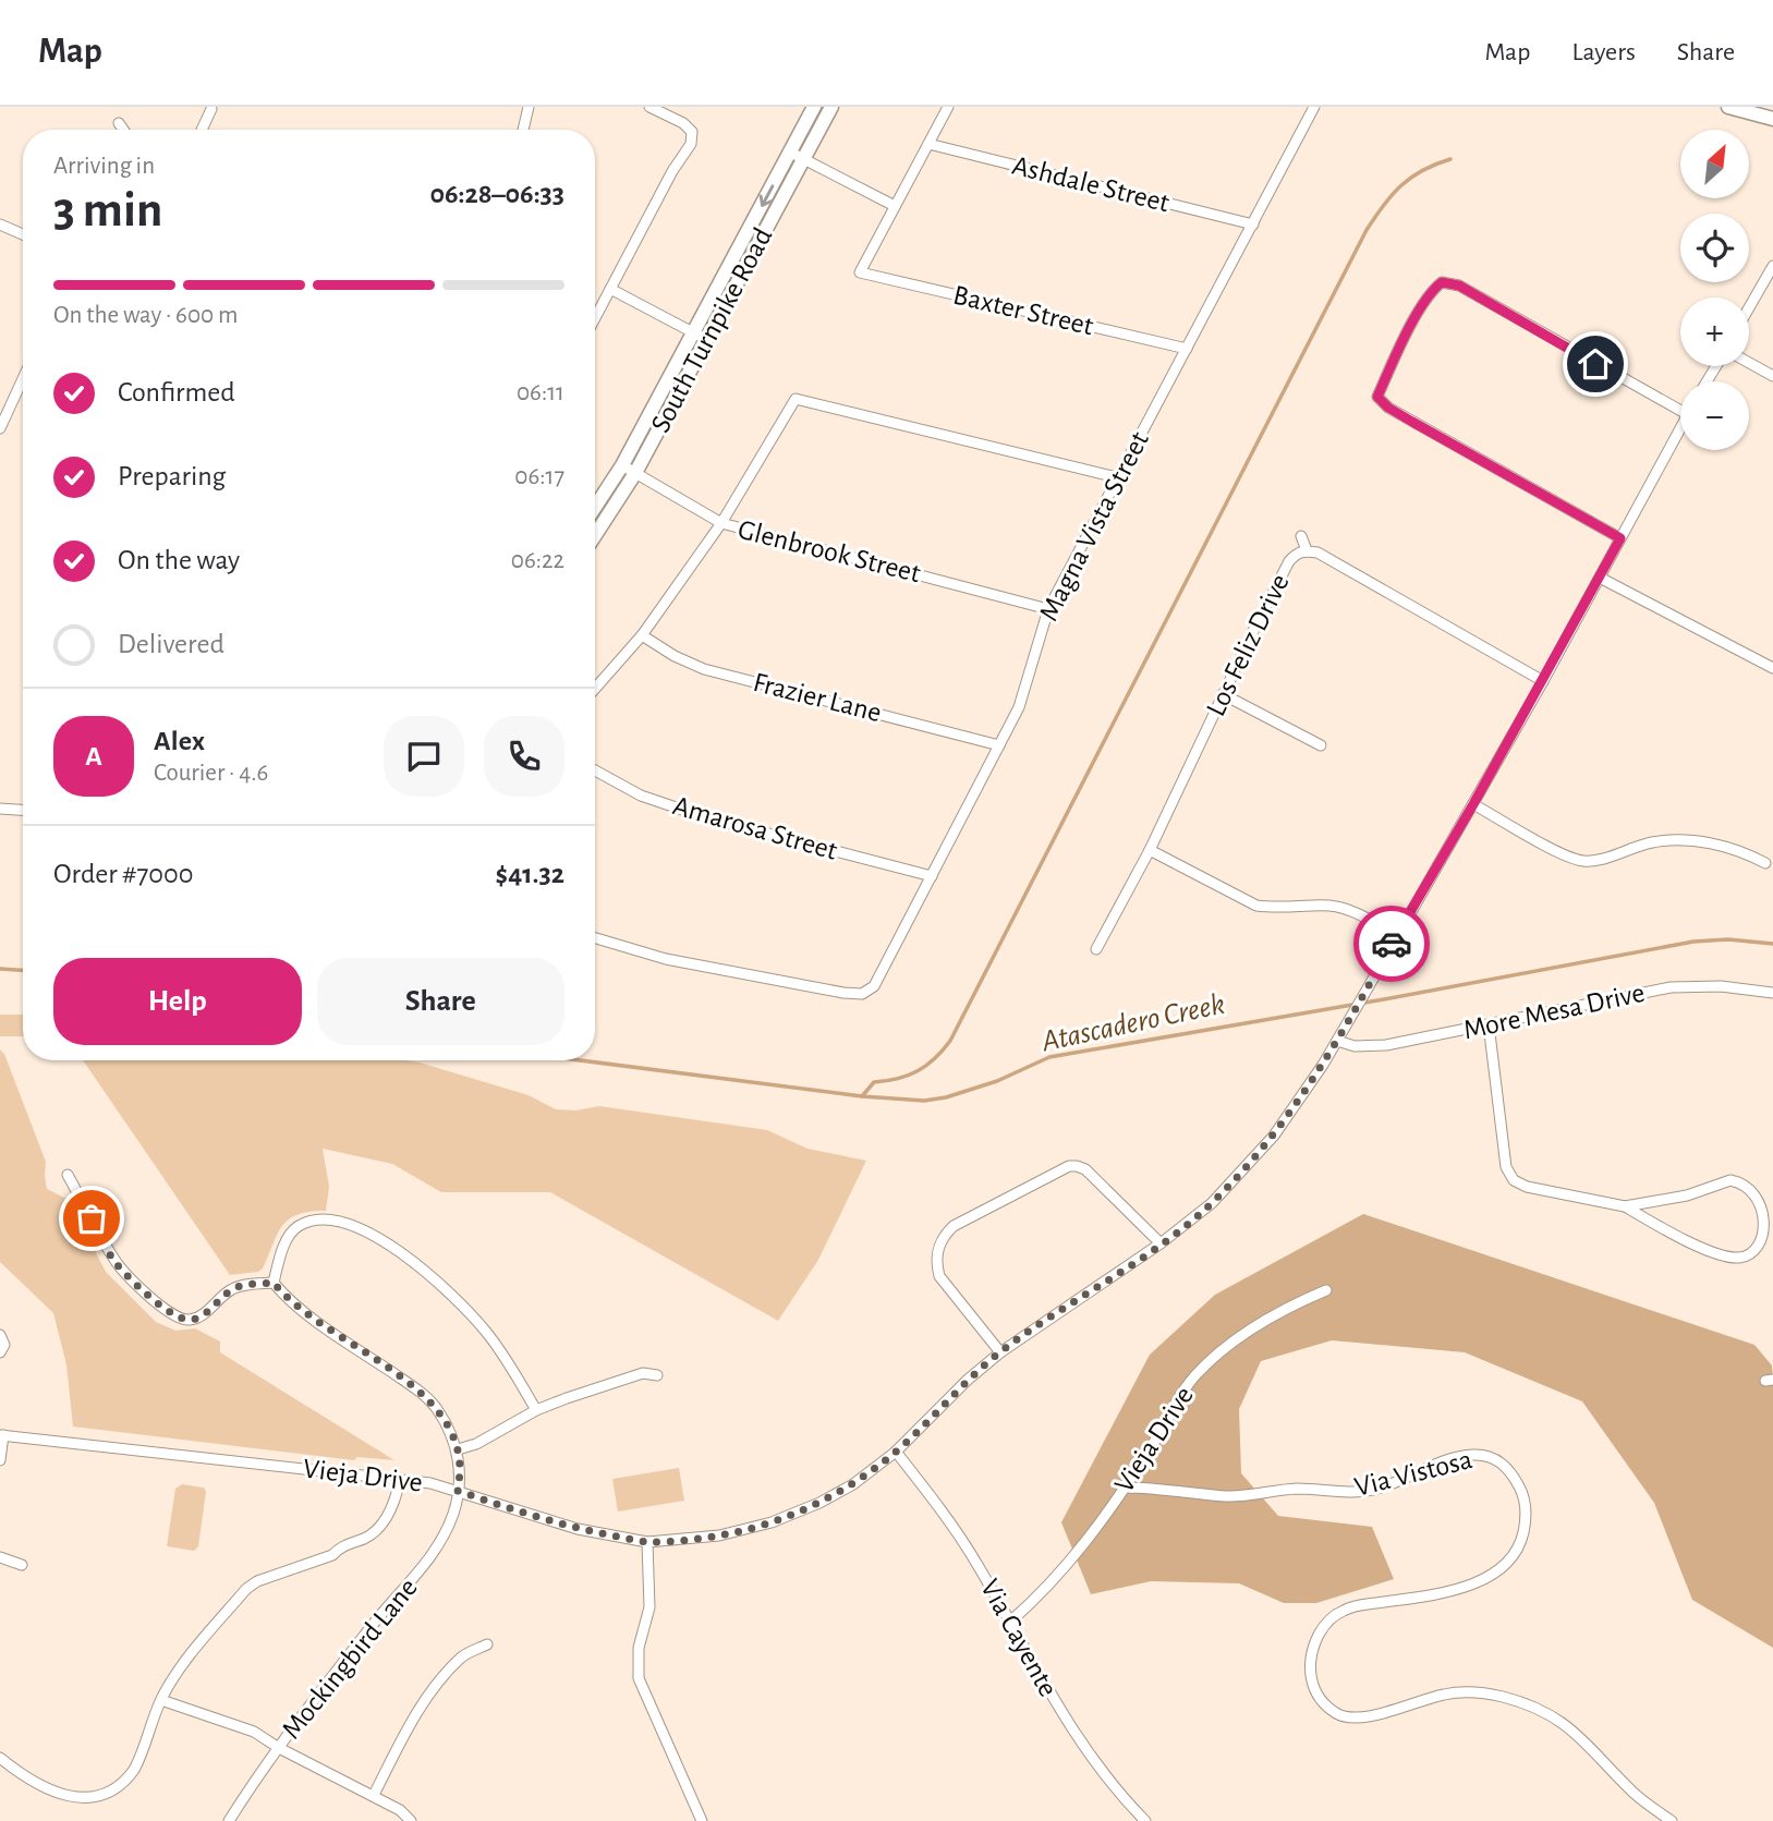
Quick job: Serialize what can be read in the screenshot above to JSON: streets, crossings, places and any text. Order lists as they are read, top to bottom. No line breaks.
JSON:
{"streets":{"street":["Ashdale Street","Baxter Street","South Turnpike Road","Magna Vista Street","Glenbrook Street","Los Feliz Drive","Frazier Lane","Amarosa Street","More Mesa Drive","Vieja Drive","Via Vistosa","Via Cayente","Mockingbird Lane"]},"crossings":[["Ashdale Street","Magna Vista Street"],["Baxter Street","Magna Vista Street"],["South Turnpike Road","Glenbrook Street"],["Magna Vista Street","Glenbrook Street"],["Magna Vista Street","Frazier Lane"],["Magna Vista Street","Amarosa Street"],["Los Feliz Drive","Vieja Drive"],["More Mesa Drive","Vieja Drive"],["Vieja Drive","Via Vistosa"],["Vieja Drive","Via Cayente"],["Vieja Drive","Mockingbird Lane"]],"water":["Atascadero Creek"],"north":"top right","page":{"header":"Map","nav":["Map","Layers","Share"],"map_buttons":["+","−"],"heading":["3 min","Arriving in","06:28–06:33"],"panel":["Alex","Courier · 4.6","Order #7000","$41.32"],"bar":"On the way · 600 m","list":[["Confirmed","06:11"],["Preparing","06:17"],["On the way","06:22"],"Delivered"],"round":"A","buttons":["Help","Share"]}}
